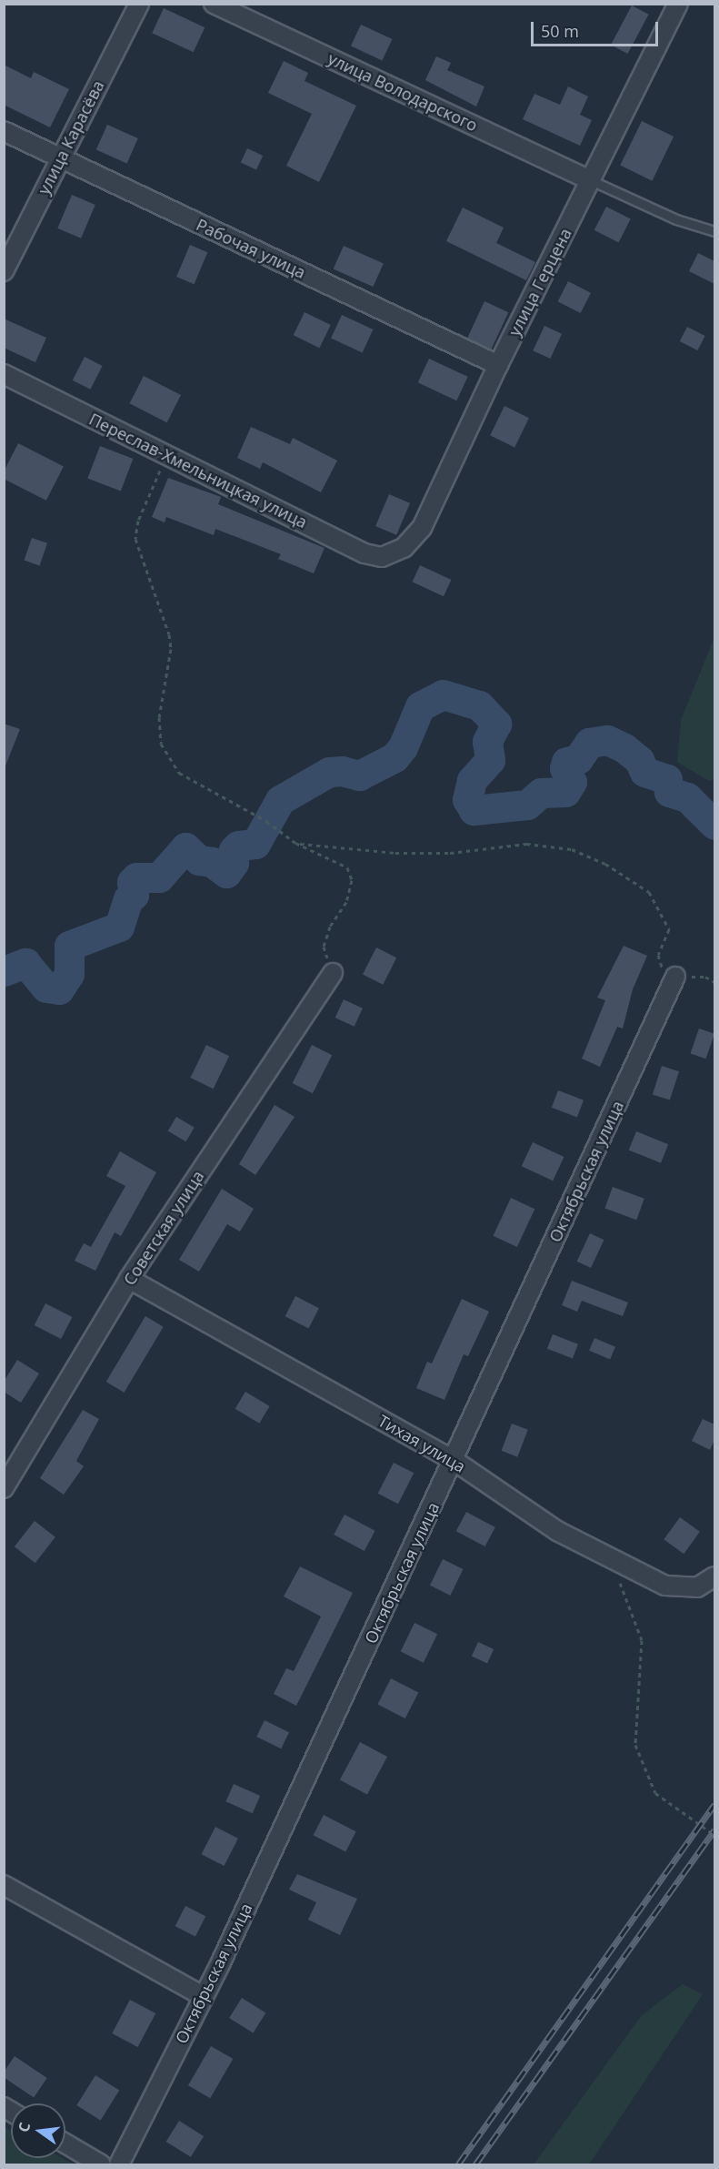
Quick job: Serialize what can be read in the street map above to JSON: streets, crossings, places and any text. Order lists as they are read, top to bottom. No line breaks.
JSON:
{"streets":{"street":["улица Володарского","улица Карасёва","Рабочая улица","улица Герцена","Переслав-Хмельницкая улица","Октябрьская улица","Советская улица","Тихая улица"]},"crossings":[["улица Володарского","улица Герцена"],["улица Карасёва","Рабочая улица"],["Рабочая улица","улица Герцена"],["улица Герцена","Переслав-Хмельницкая улица"],["Октябрьская улица","Тихая улица"],["Советская улица","Тихая улица"]],"scale_bar":"50 m","north":"left"}
